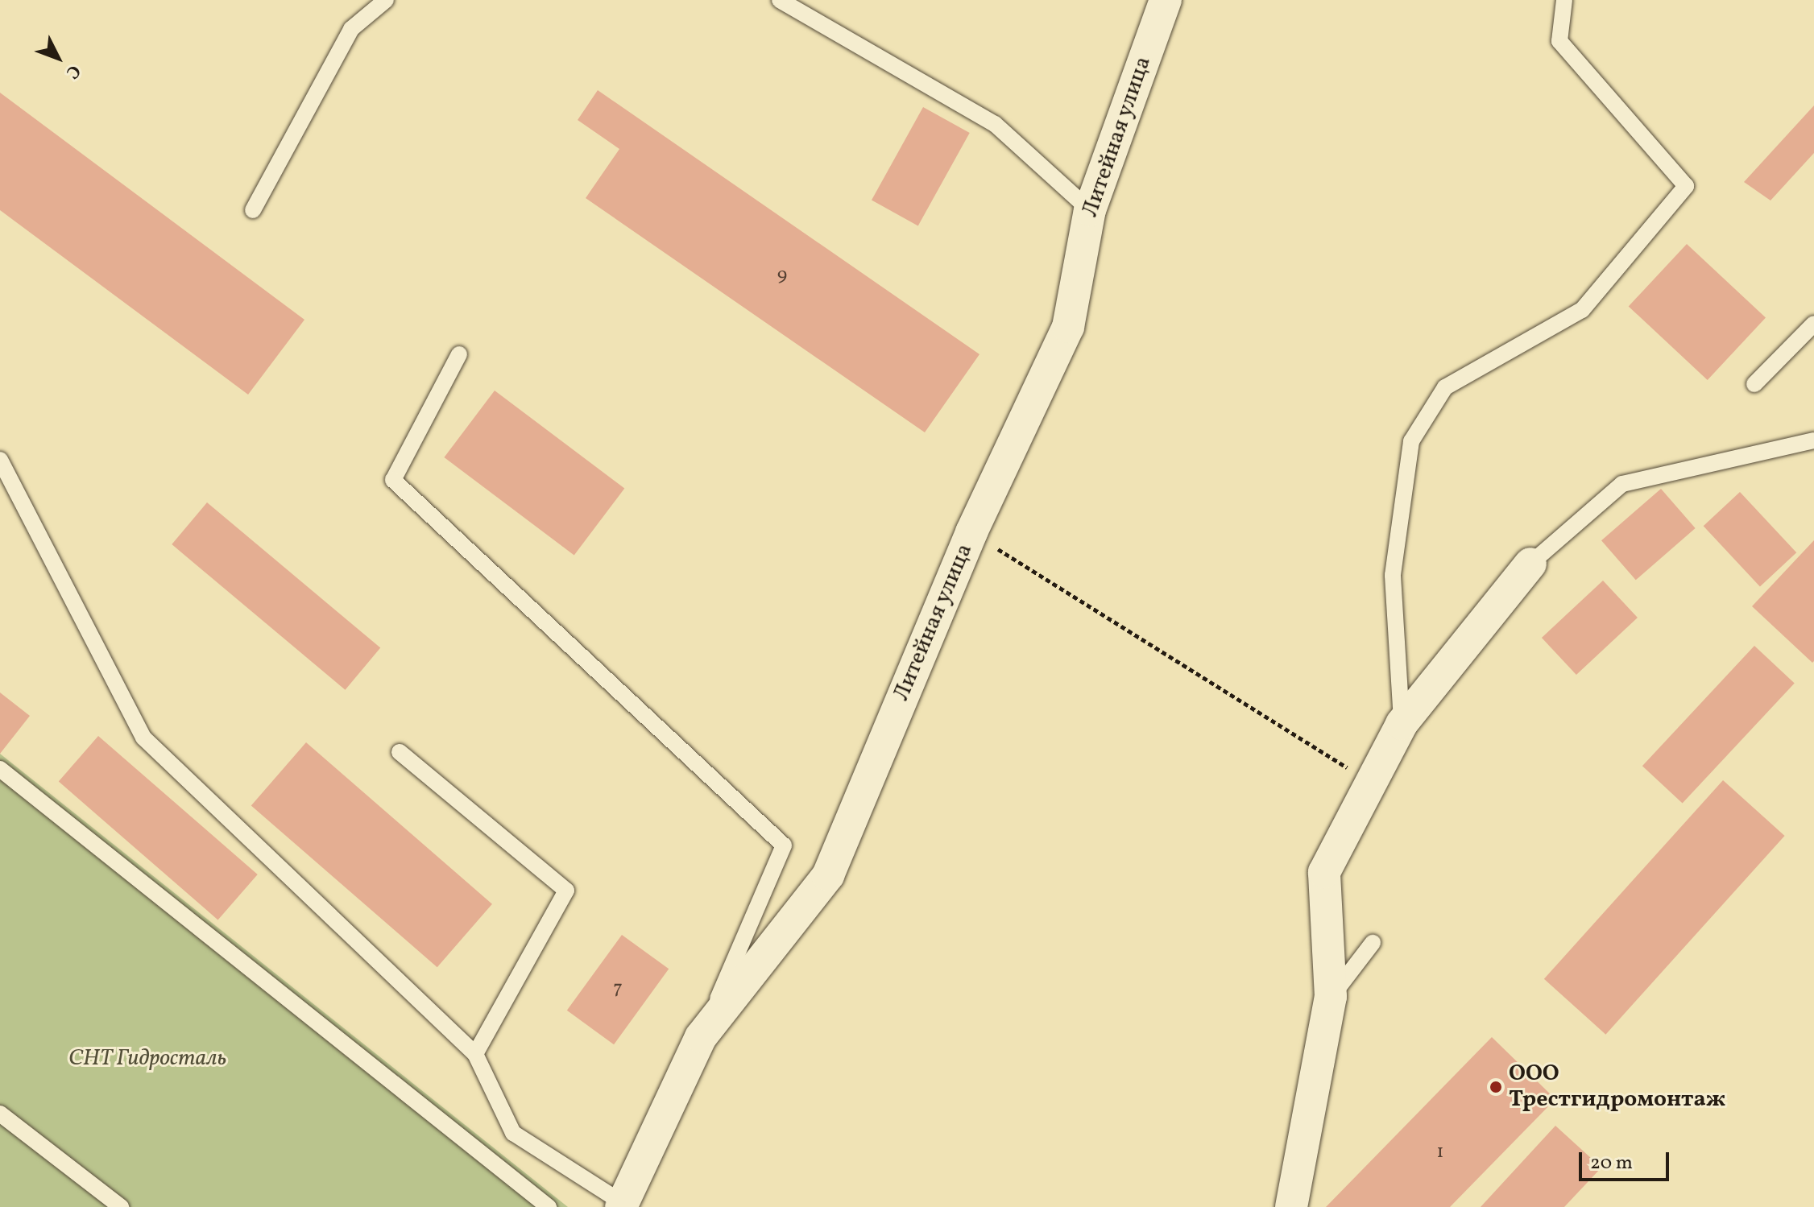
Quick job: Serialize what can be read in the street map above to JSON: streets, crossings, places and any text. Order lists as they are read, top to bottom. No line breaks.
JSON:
{"streets":{"street":["Литейная улица"]},"parks":["СНТ Гидросталь"],"places":["ООО Трестгидромонтаж"],"house_numbers":["9","7","1"],"scale_bar":"20 m","north":"bottom right"}
